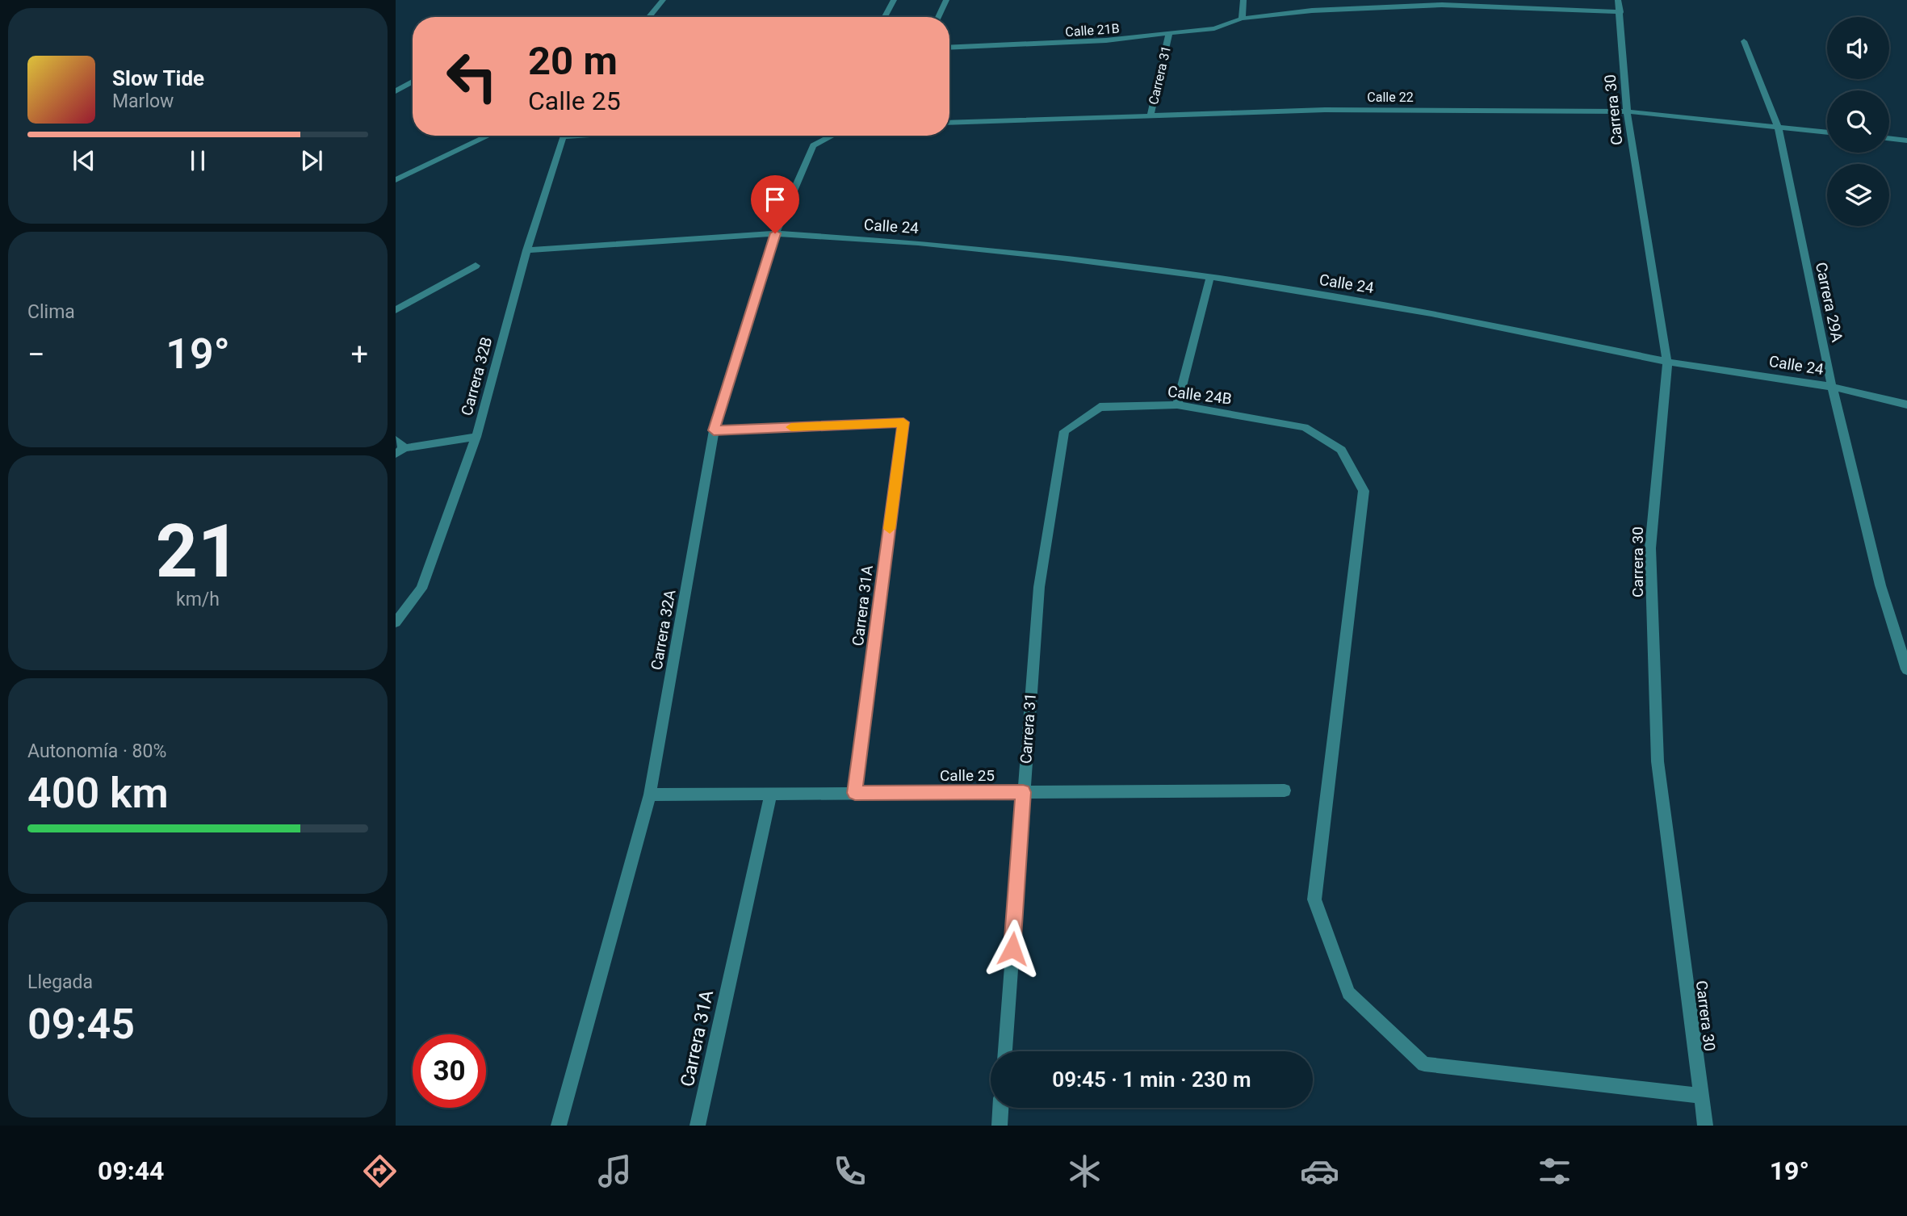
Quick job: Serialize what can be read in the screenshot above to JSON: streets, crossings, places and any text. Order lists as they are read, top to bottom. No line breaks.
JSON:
{"streets":{"street":["Calle 21B","Carrera 31","Calle 22","Carrera 30","Calle 24","Carrera 29A","Carrera 32B","Calle 24B","Carrera 31A","Carrera 32A","Calle 25"]},"crossings":[["Calle 21B","Carrera 31"],["Calle 21B","Carrera 30"],["Carrera 31","Calle 22"],["Carrera 31","Calle 24B"],["Carrera 31","Calle 25"],["Calle 22","Carrera 30"],["Calle 22","Carrera 29A"],["Carrera 30","Calle 24"],["Carrera 30","Calle 24B"],["Calle 24","Carrera 29A"],["Calle 24","Carrera 32B"],["Calle 24","Carrera 32A"],["Carrera 31A","Carrera 32A"],["Carrera 31A","Calle 25"],["Carrera 32A","Calle 25"]],"page":{"turn":["20 m","Calle 25"],"song":["Slow Tide","Marlow"],"tile":["Clima",["21","km/h"],["Autonomía · 80%","400 km"],["Llegada","09:45"]],"heat":["−","19°","+"],"limit":"30","trip":"09:45 · 1 min · 230 m","tabs":["09:44","19°"]}}
